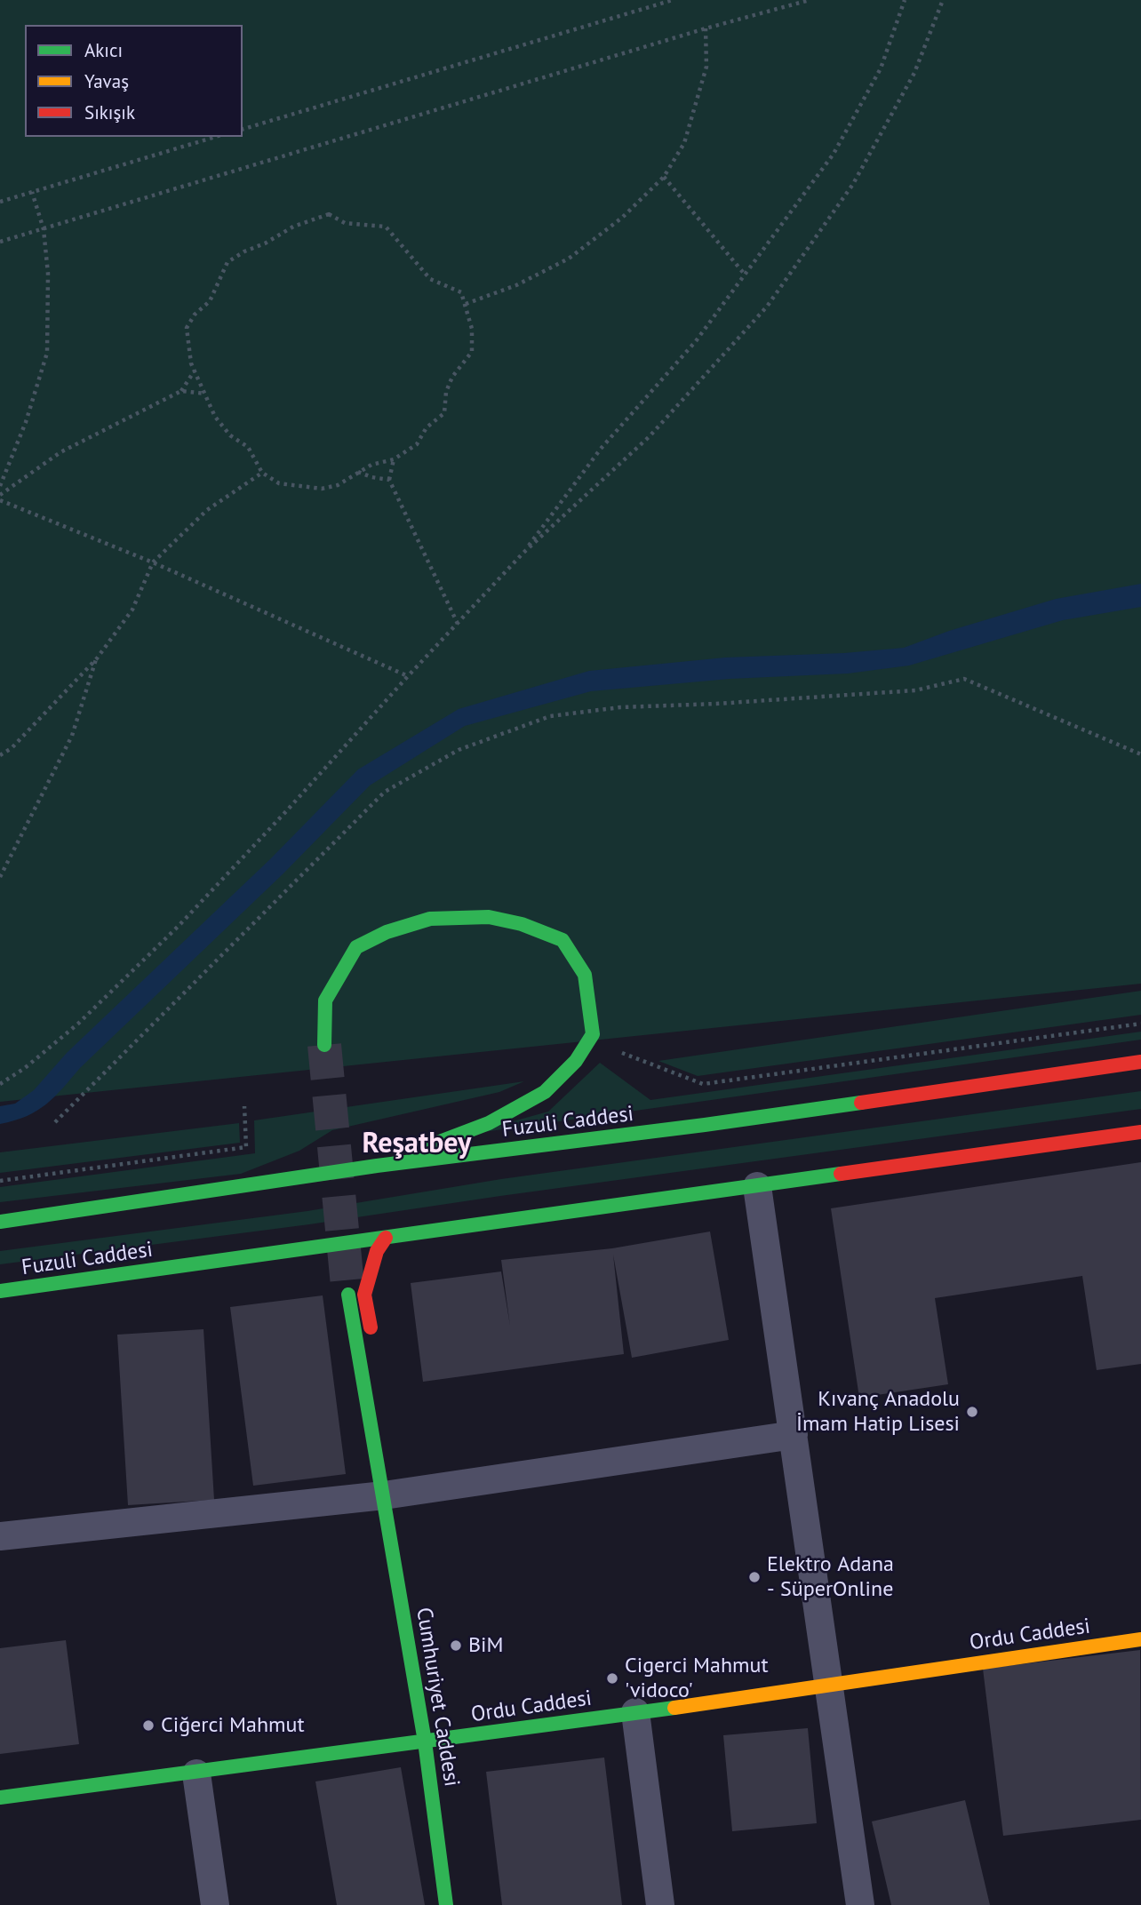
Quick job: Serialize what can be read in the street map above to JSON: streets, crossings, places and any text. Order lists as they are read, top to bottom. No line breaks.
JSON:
{"streets":{"main road":["Fuzuli Caddesi","Ordu Caddesi","Cumhuriyet Caddesi"]},"crossings":[["Ordu Caddesi","Cumhuriyet Caddesi"]],"districts":["Reşatbey"],"places":["Kıvanç Anadolu İmam Hatip Lisesi","Elektro Adana - SüperOnline","BiM","Cigerci Mahmut 'vidoco'","Ciğerci Mahmut"],"legend":["Akıcı","Yavaş","Sıkışık"]}
